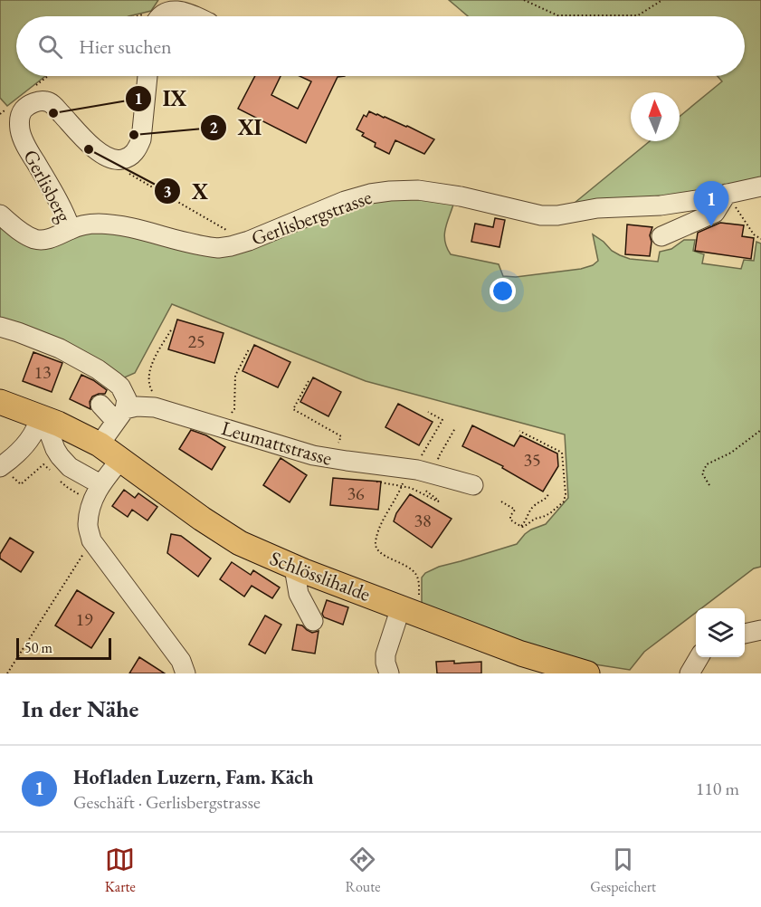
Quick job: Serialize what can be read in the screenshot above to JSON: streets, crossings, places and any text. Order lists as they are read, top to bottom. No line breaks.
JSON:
{"streets":{"main road":["Schlösslihalde"],"street":["Gerlisberg","Gerlisbergstrasse","Leumattstrasse"]},"crossings":[["Gerlisberg","Gerlisbergstrasse"]],"places":["IX","XI","X"],"house_numbers":["25","13","35","36","38","19"],"scale_bar":"50 m","north":"top","page":{"search":"Hier suchen","pins":"1","scale":"50 m","heading":"In der Nähe","list":[{"mark":"1","name":"Hofladen Luzern, Fam. Käch","note":"Geschäft · Gerlisbergstrasse","value":"110 m"}],"nav":["Karte","Route","Gespeichert"]}}
